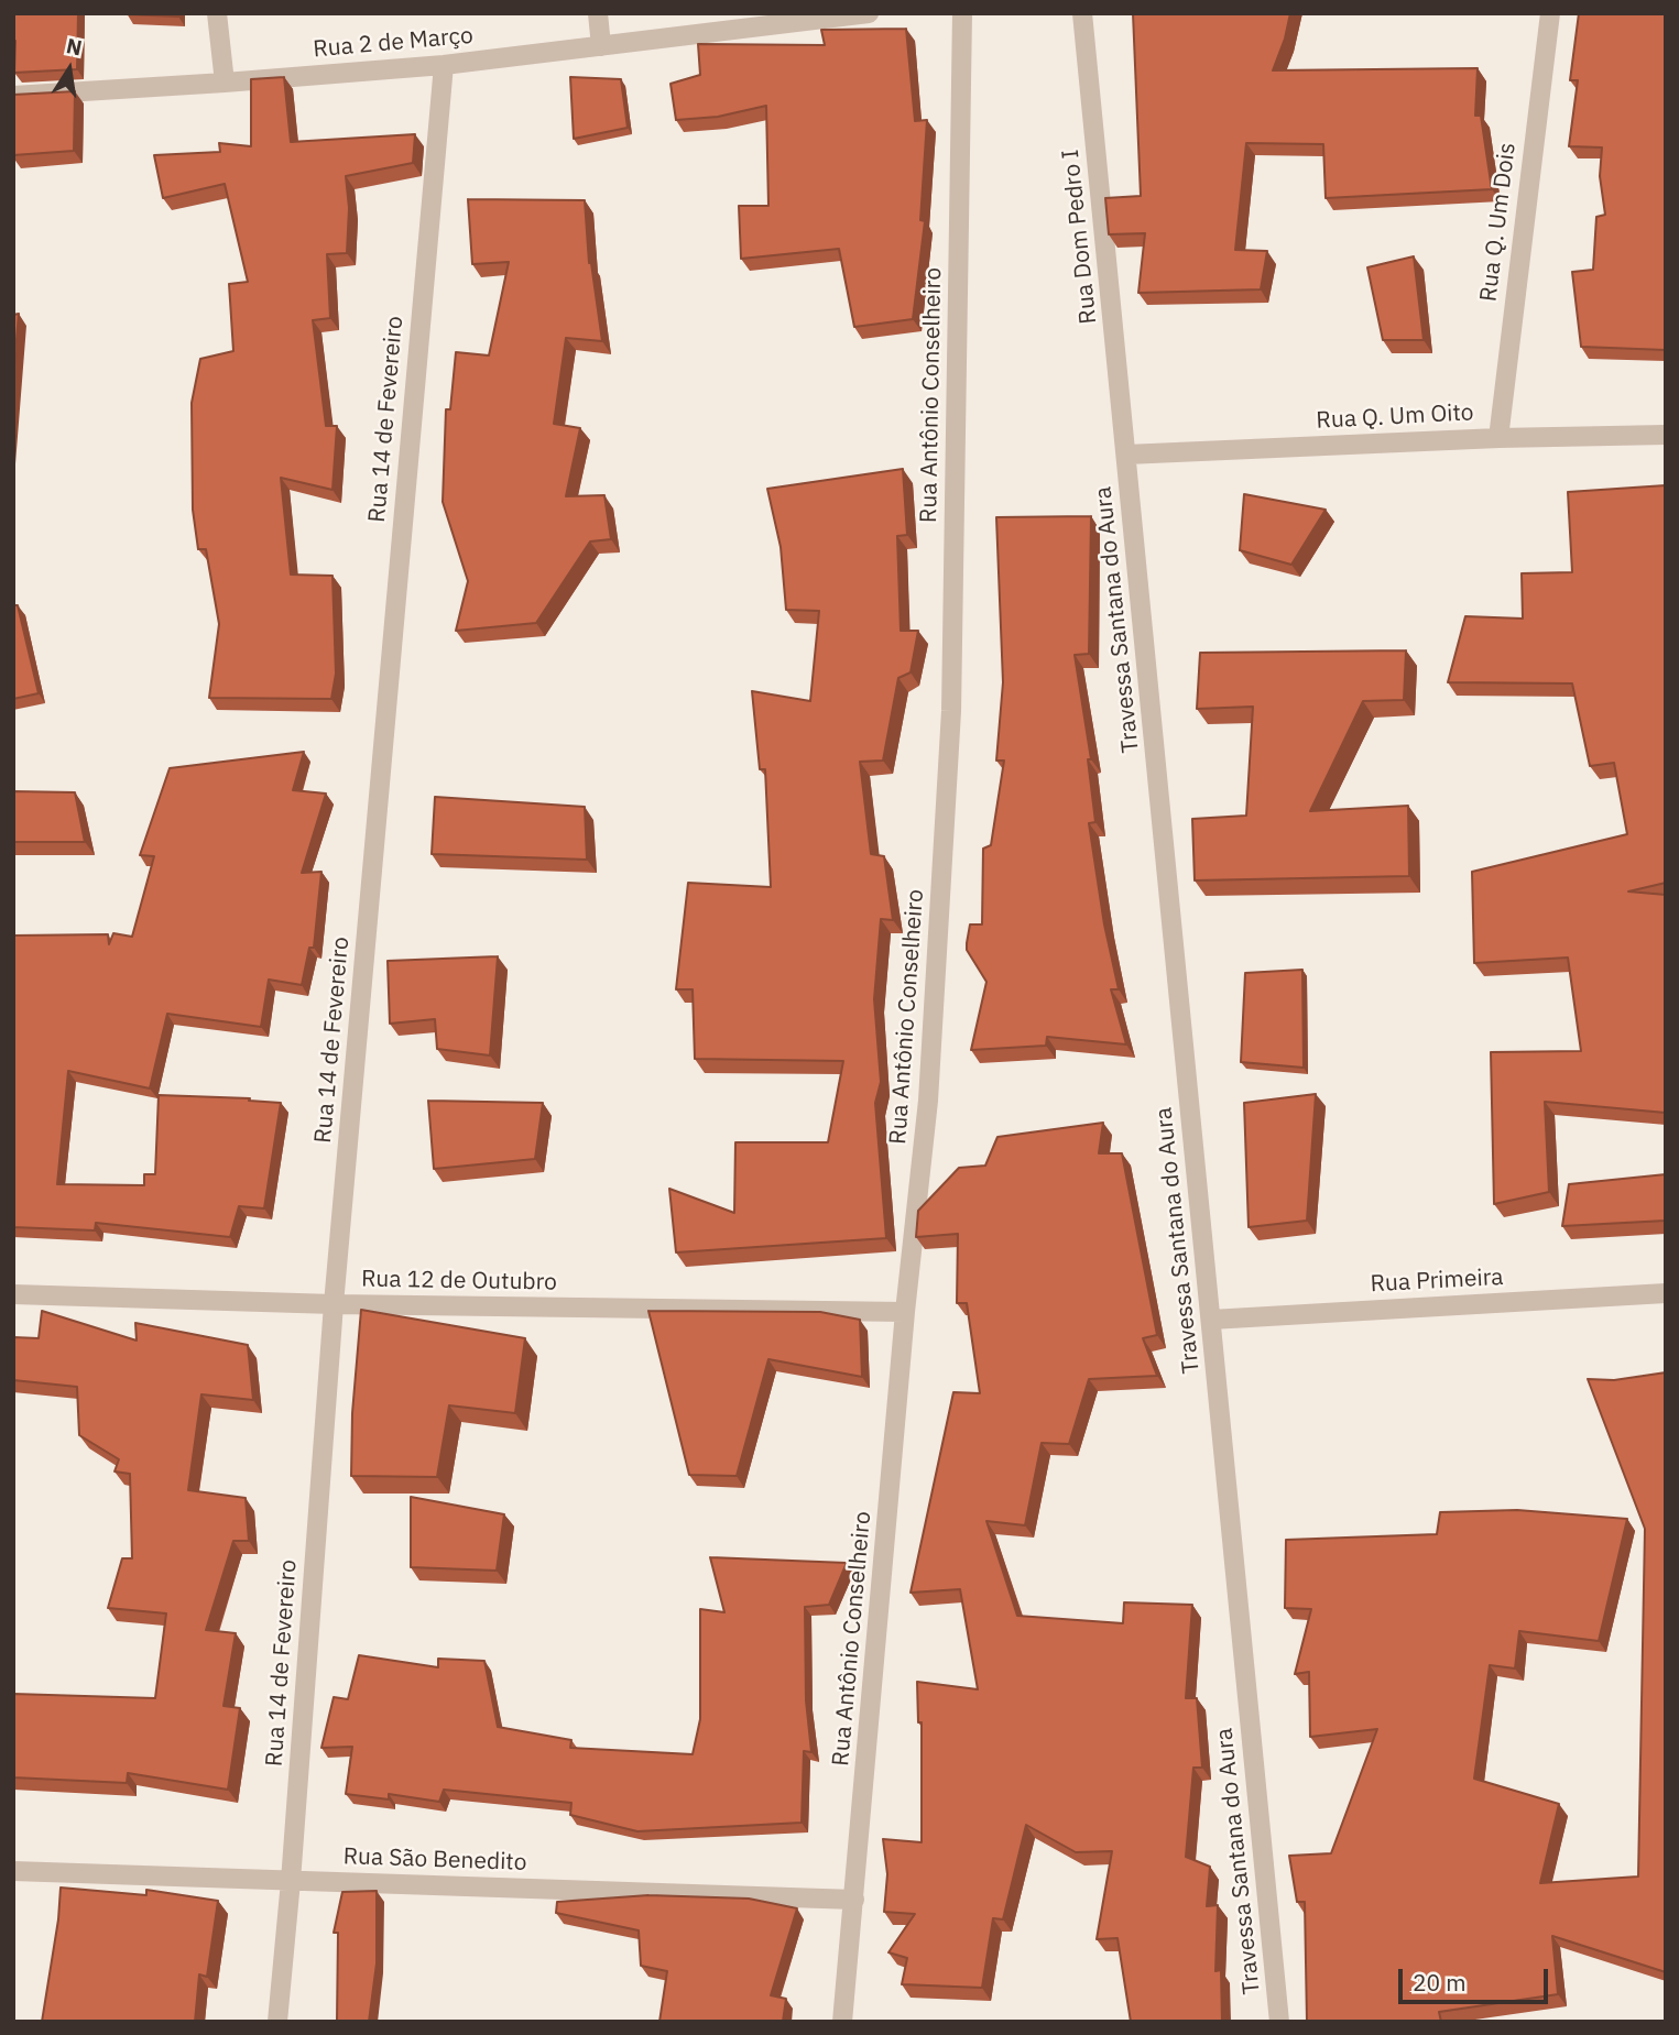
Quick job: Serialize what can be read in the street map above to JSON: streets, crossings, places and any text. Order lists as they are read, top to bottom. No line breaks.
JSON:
{"streets":{"street":["Rua 2 de Março","Rua Q. Um Dois","Rua Dom Pedro I","Rua Antônio Conselheiro","Rua Q. Um Oito","Rua 14 de Fevereiro","Travessa Santana do Aura","Rua 12 de Outubro","Rua Primeira","Rua São Benedito"]},"crossings":[["Rua 2 de Março","Rua 14 de Fevereiro"],["Rua Q. Um Dois","Rua Q. Um Oito"],["Rua Dom Pedro I","Rua Q. Um Oito"],["Rua Dom Pedro I","Travessa Santana do Aura"],["Rua Antônio Conselheiro","Rua 12 de Outubro"],["Rua Antônio Conselheiro","Rua São Benedito"],["Rua Q. Um Oito","Travessa Santana do Aura"],["Rua 14 de Fevereiro","Rua 12 de Outubro"],["Rua 14 de Fevereiro","Rua São Benedito"],["Travessa Santana do Aura","Rua Primeira"]],"scale_bar":"20 m","north":"top"}
